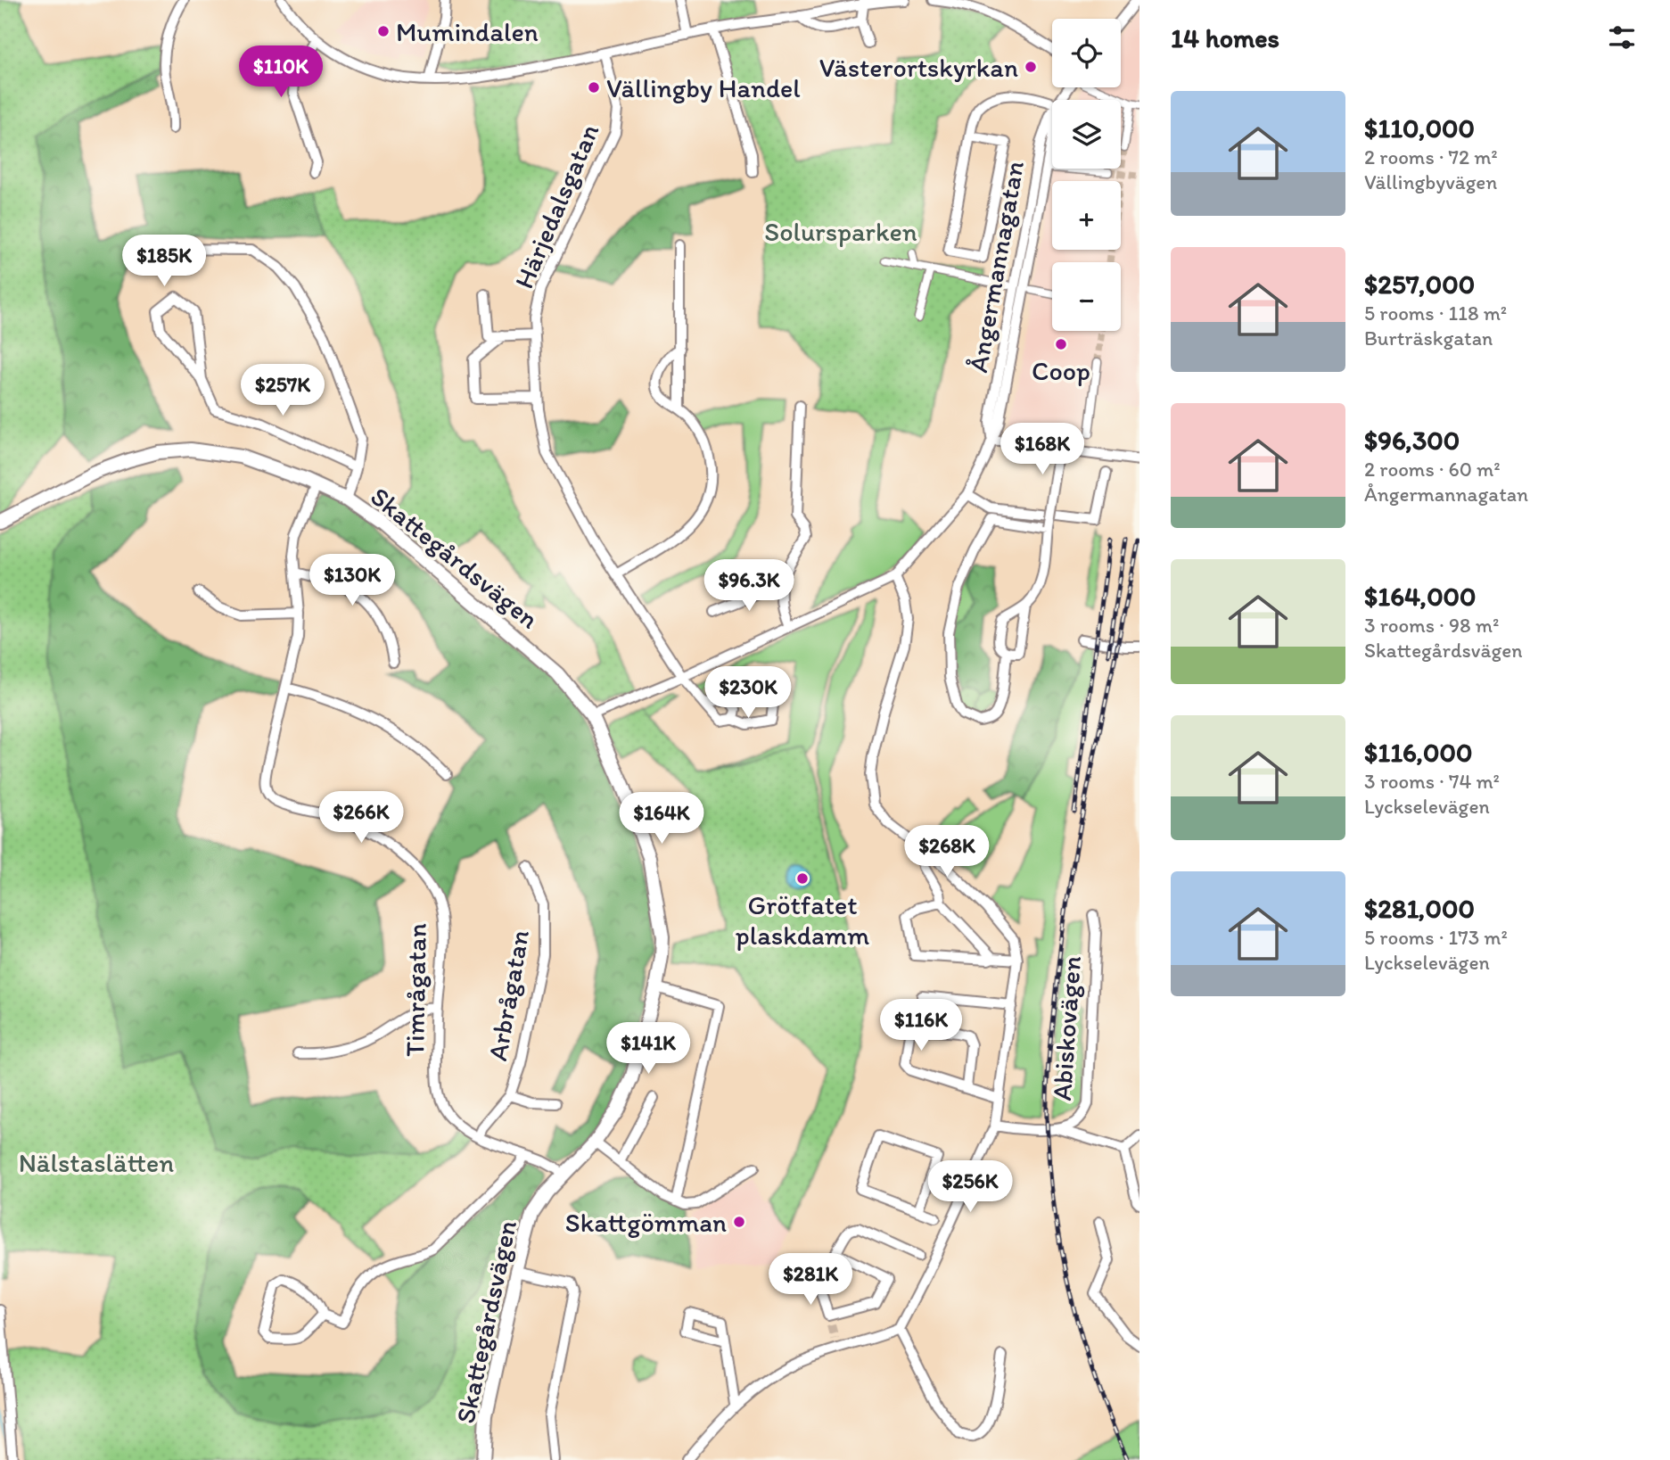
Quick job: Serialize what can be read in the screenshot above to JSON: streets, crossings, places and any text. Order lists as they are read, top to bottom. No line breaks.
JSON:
{"streets":{"street":["Härjedalsgatan","Ångermannagatan","Skattegårdsvägen","Timrågatan","Arbrågatan","Abiskovägen"]},"crossings":[["Härjedalsgatan","Ångermannagatan"],["Ångermannagatan","Skattegårdsvägen"],["Skattegårdsvägen","Timrågatan"],["Timrågatan","Arbrågatan"]],"parks":["Solursparken","Nälstaslätten"],"places":["Mumindalen","Västerortskyrkan","Vällingby Handel","Coop","Grötfatet plaskdamm","Skattgömman"],"page":{"heading":"14 homes","map_buttons":["+","−"],"price":["$110K","$185K","$257K","$168K","$130K","$96.3K","$230K","$266K","$164K","$268K","$116K","$141K","$256K","$281K"],"list":[{"name":"$110,000","note":"2 rooms · 72 m² · Vällingbyvägen"},{"name":"$257,000","note":"5 rooms · 118 m² · Burträskgatan"},{"name":"$96,300","note":"2 rooms · 60 m² · Ångermannagatan"},{"name":"$164,000","note":"3 rooms · 98 m² · Skattegårdsvägen"},{"name":"$116,000","note":"3 rooms · 74 m² · Lyckselevägen"},{"name":"$281,000","note":"5 rooms · 173 m² · Lyckselevägen"}]}}
